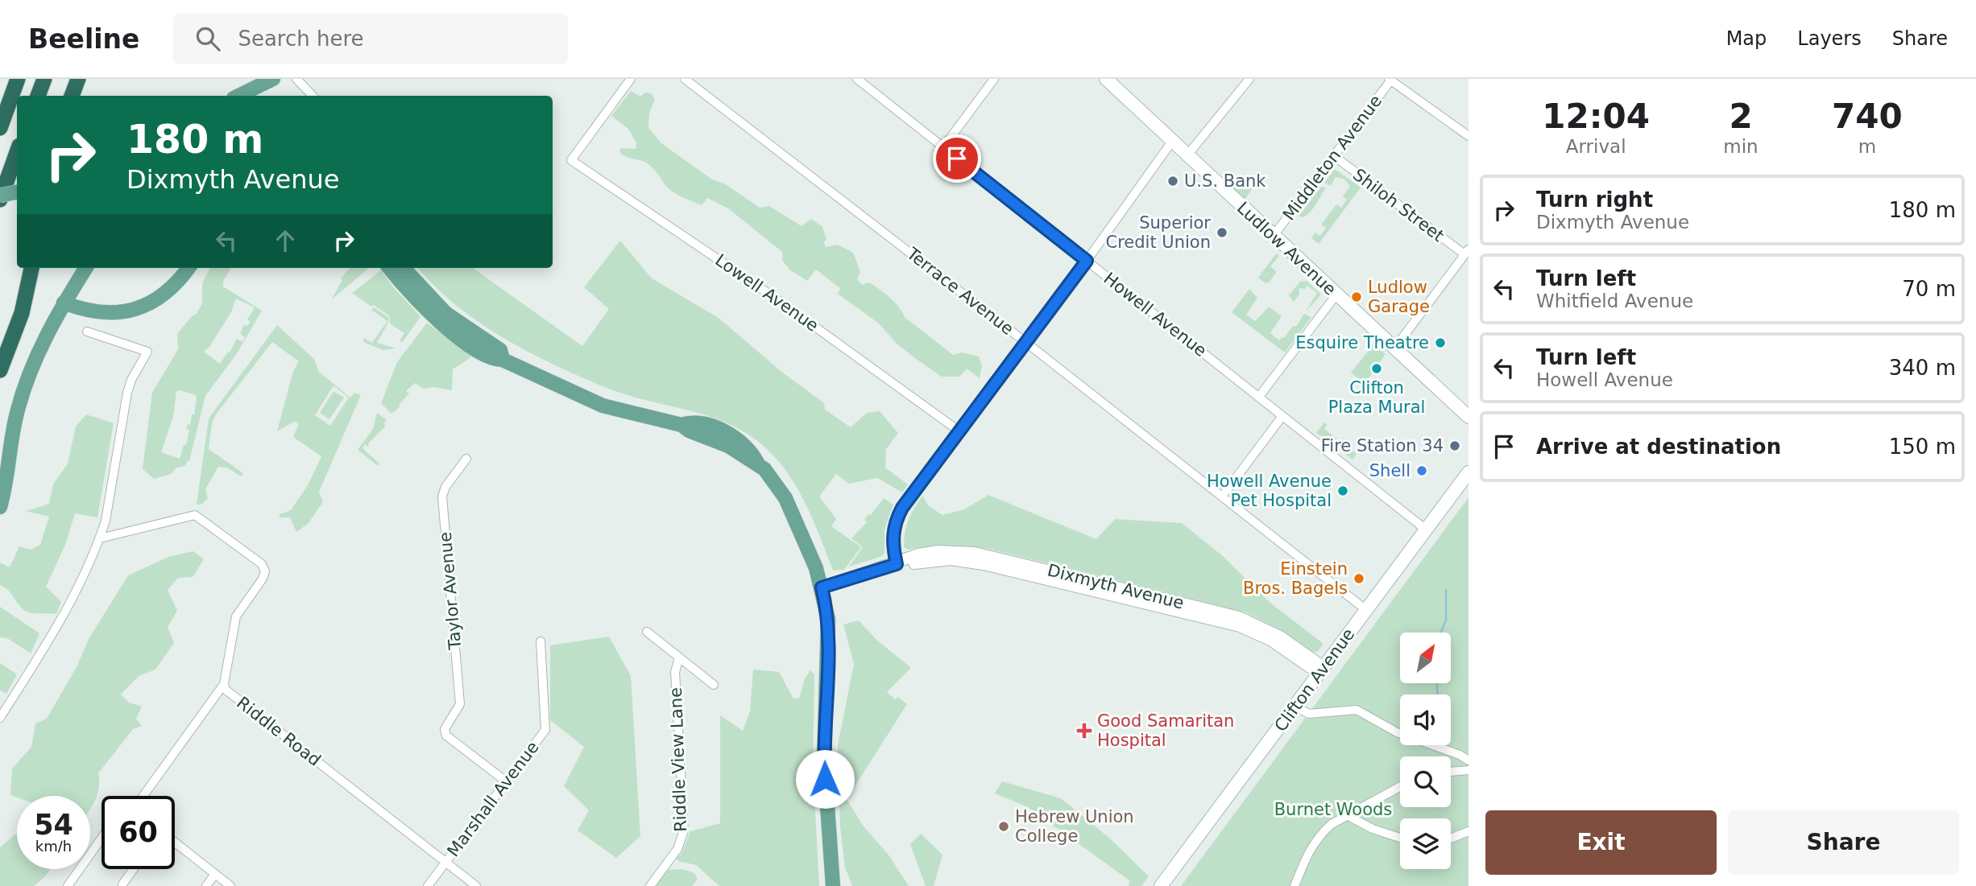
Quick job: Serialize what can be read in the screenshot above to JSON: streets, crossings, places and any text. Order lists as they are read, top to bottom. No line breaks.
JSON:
{"streets":{"main road":["Ludlow Avenue","Clifton Avenue"],"street":["Middleton Avenue","Shiloh Street","Terrace Avenue","Lowell Avenue","Howell Avenue","Dixmyth Avenue","Taylor Avenue","Riddle Road","Riddle View Lane","Marshall Avenue"]},"crossings":[["Middleton Avenue","Shiloh Street"],["Middleton Avenue","Ludlow Avenue"],["Terrace Avenue","Clifton Avenue"],["Howell Avenue","Clifton Avenue"],["Dixmyth Avenue","Clifton Avenue"],["Taylor Avenue","Marshall Avenue"],["Riddle Road","Marshall Avenue"]],"parks":["Burnet Woods"],"places":{"other":["U.S. Bank","Superior Credit Union","Ludlow Garage","Esquire Theatre","Clifton Plaza Mural","Fire Station 34","Shell","Howell Avenue Pet Hospital","Einstein Bros. Bagels","Hebrew Union College"],"health":["Good Samaritan Hospital"]},"north":"top right","page":{"header":"Beeline","search":"Search here","nav":["Map","Layers","Share"],"eta":["12:04","Arrival","2","min","740","m"],"turn":["180 m","Dixmyth Avenue"],"list":[{"name":"Turn right","note":"Dixmyth Avenue","value":"180 m"},{"name":"Turn left","note":"Whitfield Avenue","value":"70 m"},{"name":"Turn left","note":"Howell Avenue","value":"340 m"},{"name":"Arrive at destination","value":"150 m"}],"speed":"54 km/h","limit":"60","buttons":["Exit","Share"]}}
